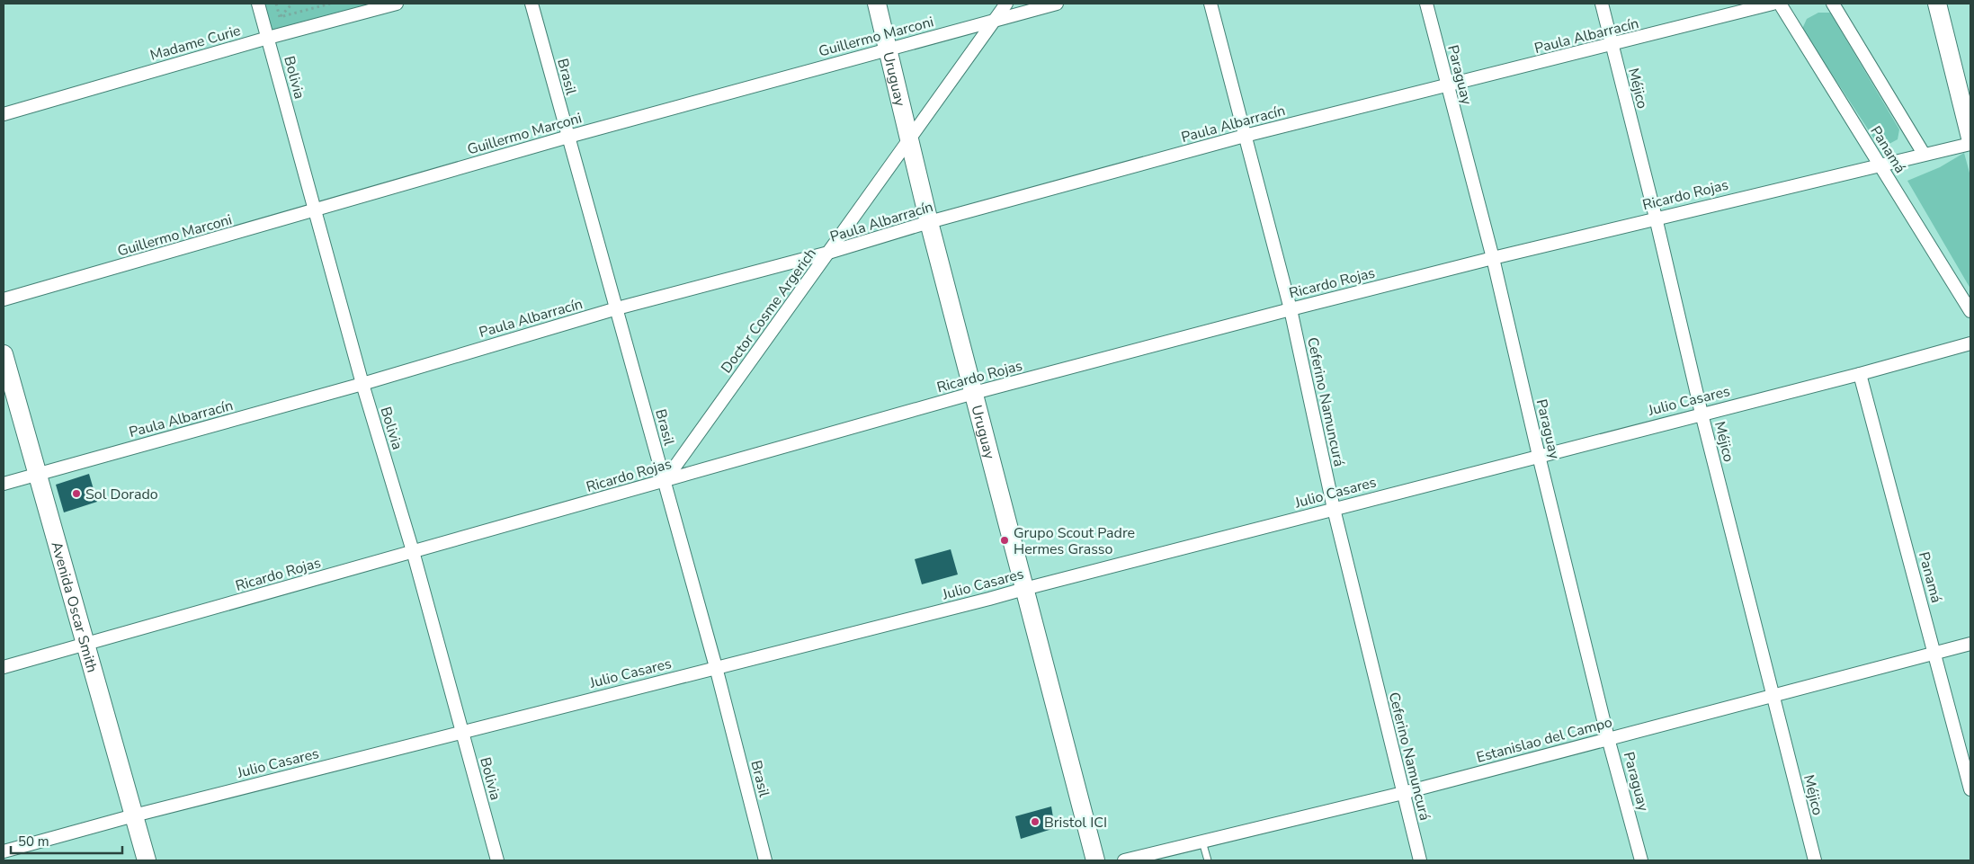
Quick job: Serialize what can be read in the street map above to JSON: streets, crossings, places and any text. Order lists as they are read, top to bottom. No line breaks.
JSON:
{"streets":{"street":["Paula Albarracín","Guillermo Marconi","Madame Curie","Paraguay","Brasil","Bolivia","Uruguay","Méjico","Panamá","Ricardo Rojas","Doctor Cosme Argerich","Julio Casares","Ceferino Namuncurá","Avenida Oscar Smith","Estanislao del Campo"]},"crossings":[["Paula Albarracín","Paraguay"],["Paula Albarracín","Brasil"],["Paula Albarracín","Bolivia"],["Paula Albarracín","Uruguay"],["Paula Albarracín","Méjico"],["Paula Albarracín","Doctor Cosme Argerich"],["Paula Albarracín","Ceferino Namuncurá"],["Paula Albarracín","Avenida Oscar Smith"],["Guillermo Marconi","Brasil"],["Guillermo Marconi","Bolivia"],["Guillermo Marconi","Uruguay"],["Guillermo Marconi","Doctor Cosme Argerich"],["Madame Curie","Bolivia"],["Paraguay","Ricardo Rojas"],["Paraguay","Julio Casares"],["Paraguay","Estanislao del Campo"],["Brasil","Ricardo Rojas"],["Brasil","Doctor Cosme Argerich"],["Brasil","Julio Casares"],["Bolivia","Ricardo Rojas"],["Bolivia","Julio Casares"],["Uruguay","Ricardo Rojas"],["Uruguay","Doctor Cosme Argerich"],["Uruguay","Julio Casares"],["Méjico","Ricardo Rojas"],["Méjico","Julio Casares"],["Méjico","Estanislao del Campo"],["Panamá","Ricardo Rojas"],["Panamá","Julio Casares"],["Panamá","Estanislao del Campo"],["Ricardo Rojas","Doctor Cosme Argerich"],["Ricardo Rojas","Ceferino Namuncurá"],["Ricardo Rojas","Avenida Oscar Smith"],["Julio Casares","Ceferino Namuncurá"],["Julio Casares","Avenida Oscar Smith"],["Ceferino Namuncurá","Estanislao del Campo"]],"places":["Sol Dorado","Grupo Scout Padre Hermes Grasso","Bristol ICI"],"scale_bar":"50 m"}
